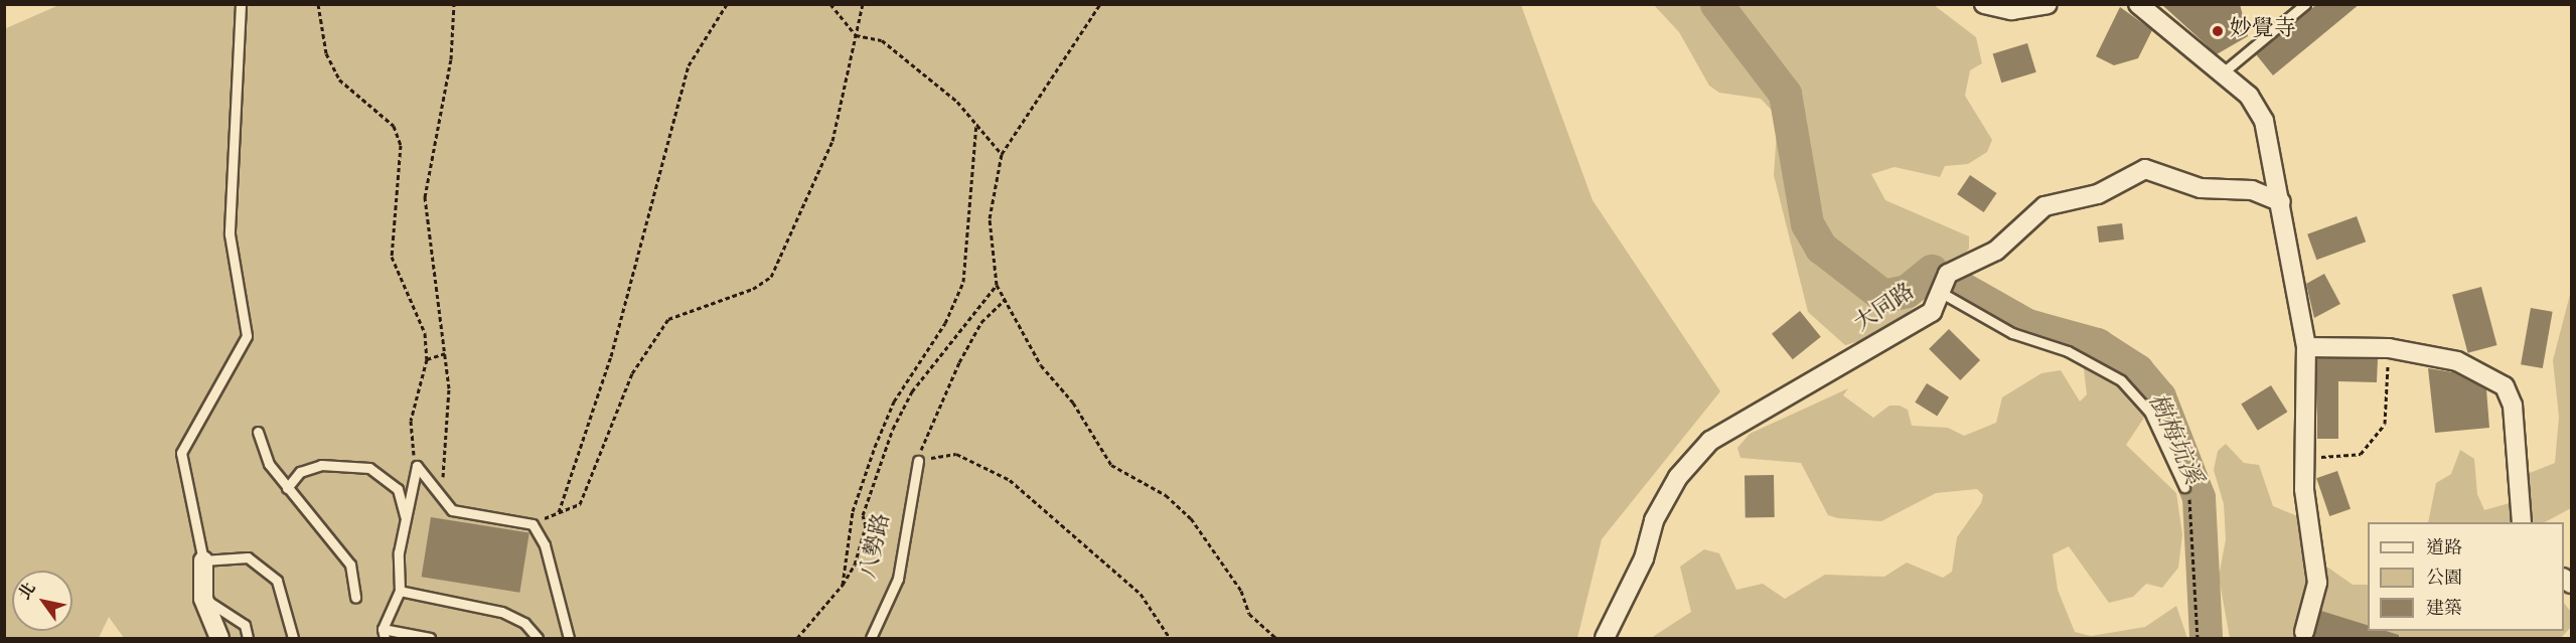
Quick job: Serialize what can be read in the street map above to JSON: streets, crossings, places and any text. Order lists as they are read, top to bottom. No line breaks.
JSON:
{"streets":{"street":["大同路"],"lane":["八勢路"]},"water":["樹梅坑溪"],"places":["妙覺寺"],"legend":["道路","公園","建築"],"north":"top left"}
